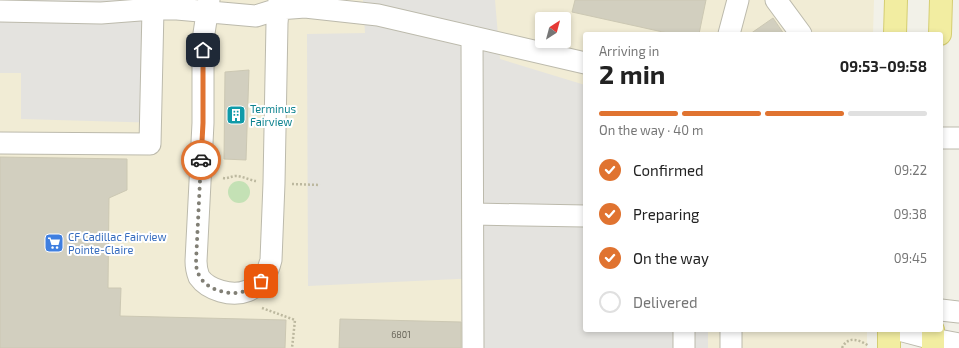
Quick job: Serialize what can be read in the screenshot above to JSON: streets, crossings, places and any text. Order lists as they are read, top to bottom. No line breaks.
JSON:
{"places":{"building":["Terminus Fairview"],"supermarket":["CF Cadillac Fairview Pointe-Claire"]},"house_numbers":["6801"],"north":"top right","page":{"heading":["2 min","Arriving in","09:53–09:58"],"bar":"On the way · 40 m","list":[["Confirmed","09:22"],["Preparing","09:38"],["On the way","09:45"],"Delivered"]}}
